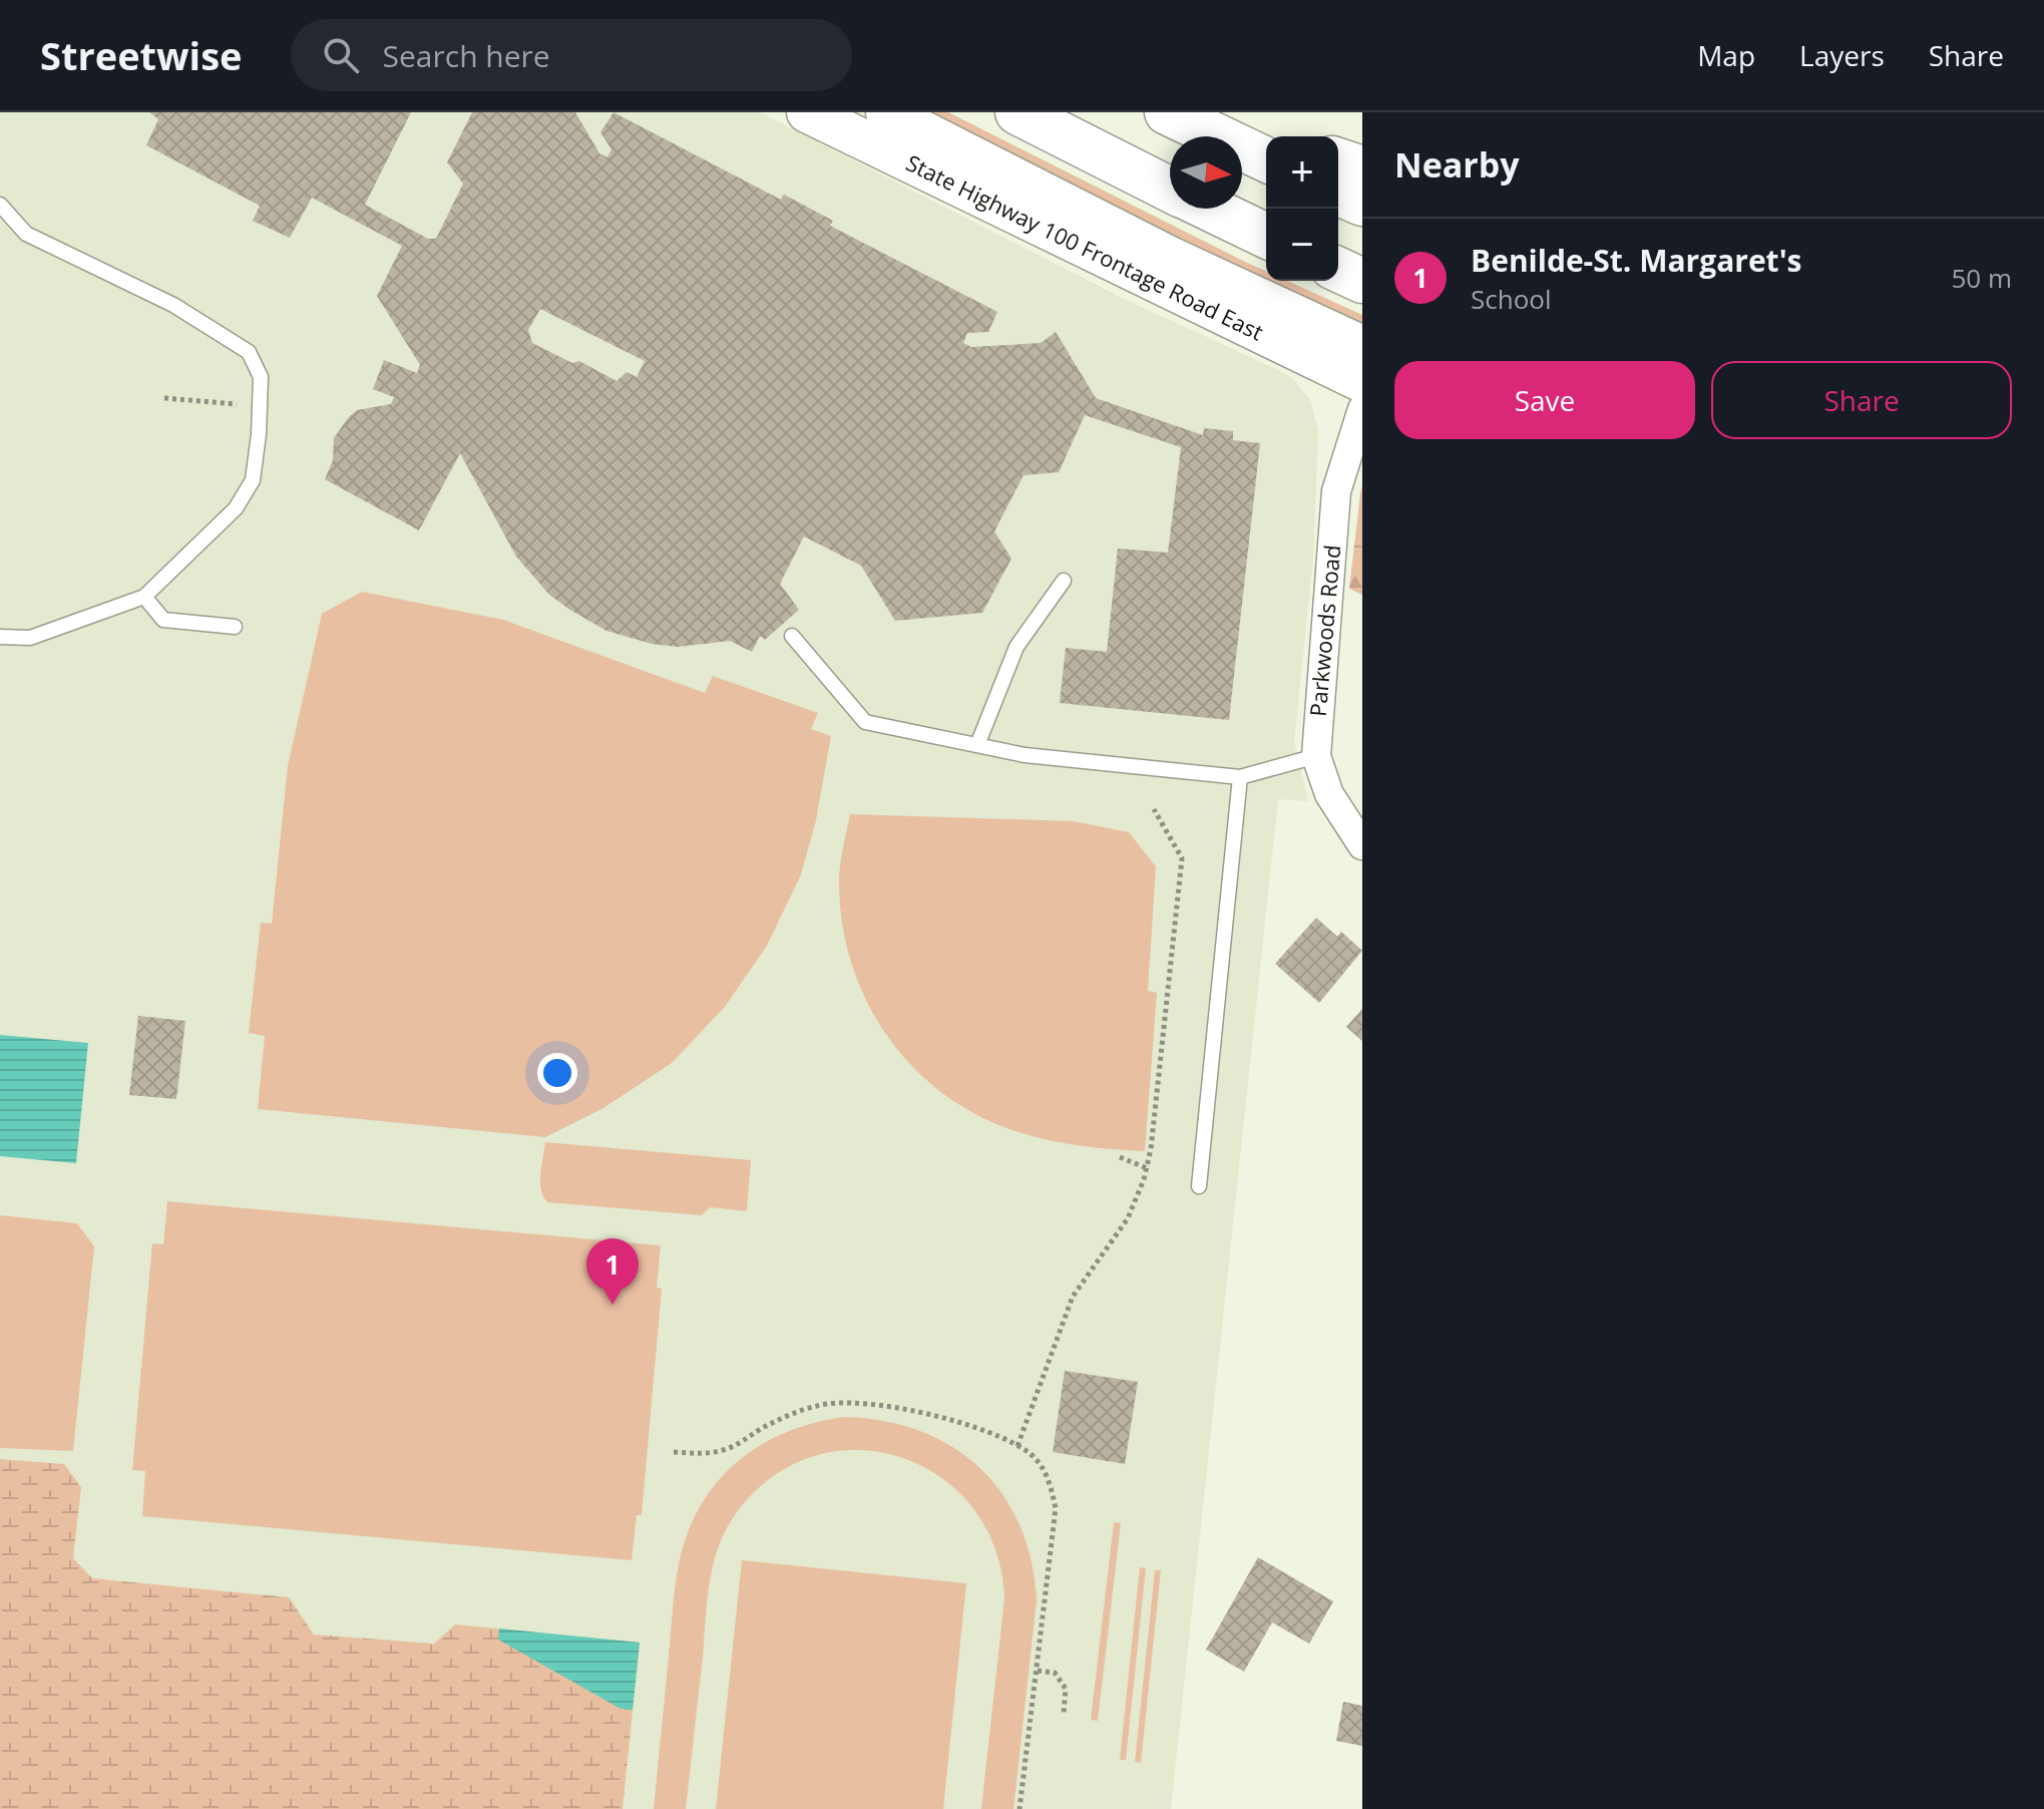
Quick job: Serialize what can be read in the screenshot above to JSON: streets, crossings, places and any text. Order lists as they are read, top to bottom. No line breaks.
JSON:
{"streets":{"street":["State Highway 100 Frontage Road East","Parkwoods Road"]},"north":"right","page":{"header":"Streetwise","search":"Search here","nav":["Map","Layers","Share"],"heading":"Nearby","map_buttons":["+","−"],"list":[{"mark":"1","name":"Benilde-St. Margaret's","note":"School","value":"50 m"}],"buttons":["Save","Share"],"pins":"1"}}
